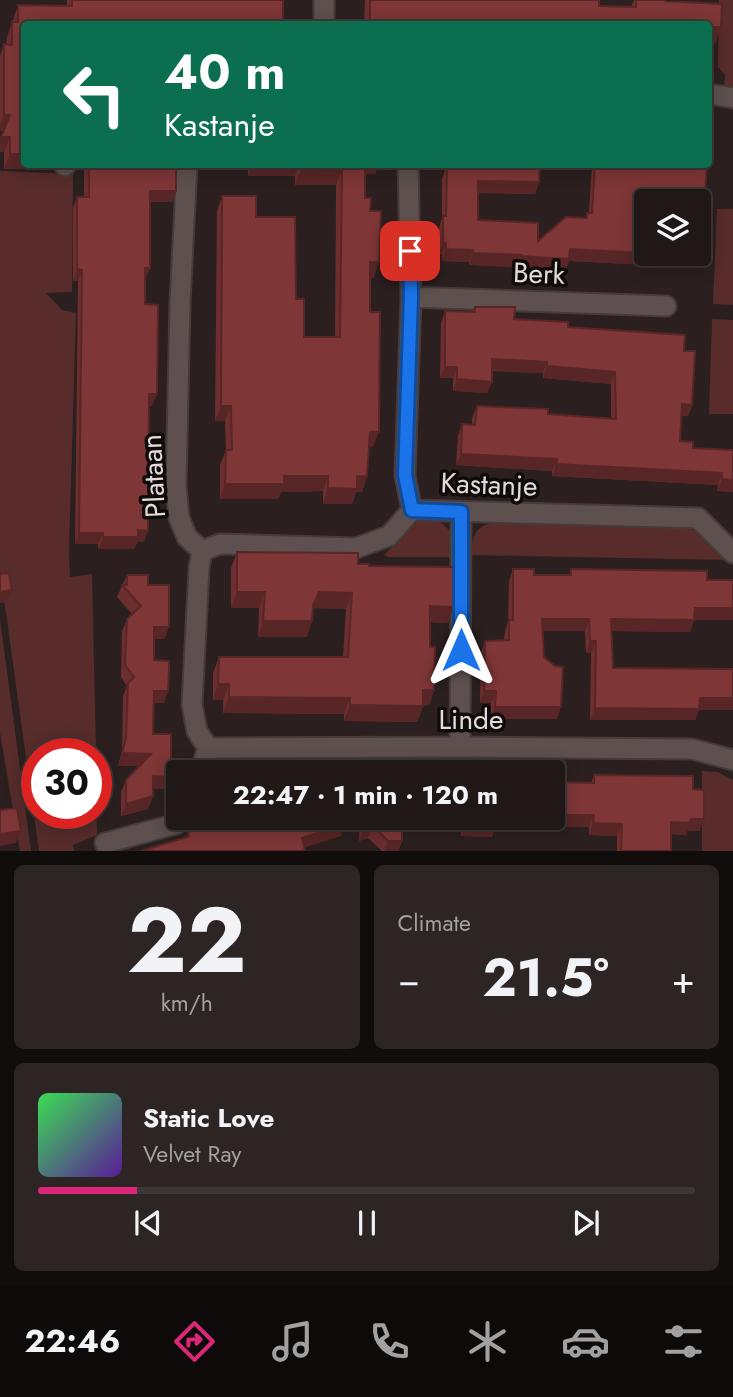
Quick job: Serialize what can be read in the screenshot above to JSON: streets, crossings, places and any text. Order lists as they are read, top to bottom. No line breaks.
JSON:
{"streets":{"street":["Berk","Plataan","Kastanje","Linde"]},"crossings":[["Plataan","Kastanje"]],"page":{"turn":["40 m","Kastanje"],"limit":"30","trip":"22:47 · 1 min · 120 m","tile":[["22","km/h"],"Climate"],"heat":["−","21.5°","+"],"song":["Static Love","Velvet Ray"],"tabs":"22:46"}}
